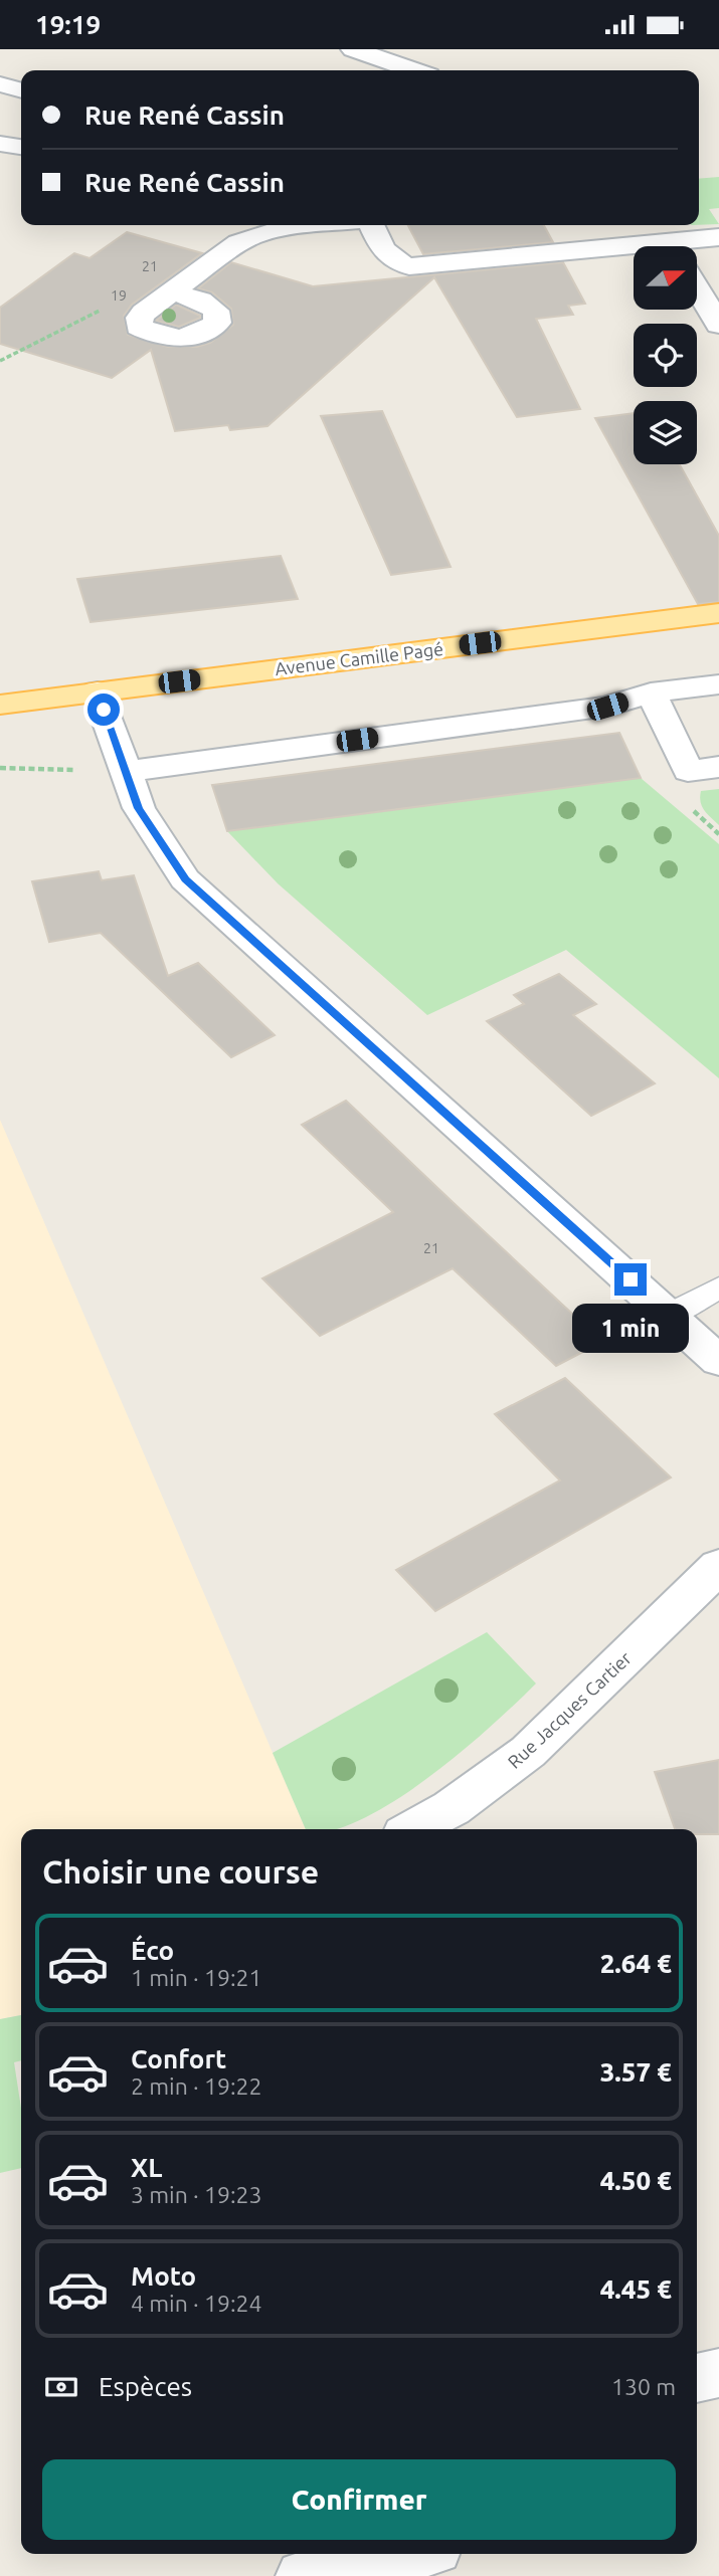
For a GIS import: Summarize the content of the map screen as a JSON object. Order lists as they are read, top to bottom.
{
  "streets": {
    "main road": ["Avenue Camille Pagé"],
    "street": ["Rue Jacques Cartier"]
  },
  "house_numbers": ["21", "19", "21"],
  "north": "right",
  "page": {
    "status": "19:19",
    "banner": ["Rue René Cassin", "Rue René Cassin"],
    "bubble": "1 min",
    "heading": "Choisir une course",
    "list": [
      {
        "name": "Éco",
        "note": "1 min · 19:21",
        "value": "2.64 €"
      },
      {
        "name": "Confort",
        "note": "2 min · 19:22",
        "value": "3.57 €"
      },
      {
        "name": "XL",
        "note": "3 min · 19:23",
        "value": "4.50 €"
      },
      {
        "name": "Moto",
        "note": "4 min · 19:24",
        "value": "4.45 €"
      }
    ],
    "pay": ["Espèces", "130 m"],
    "buttons": "Confirmer"
  }
}
